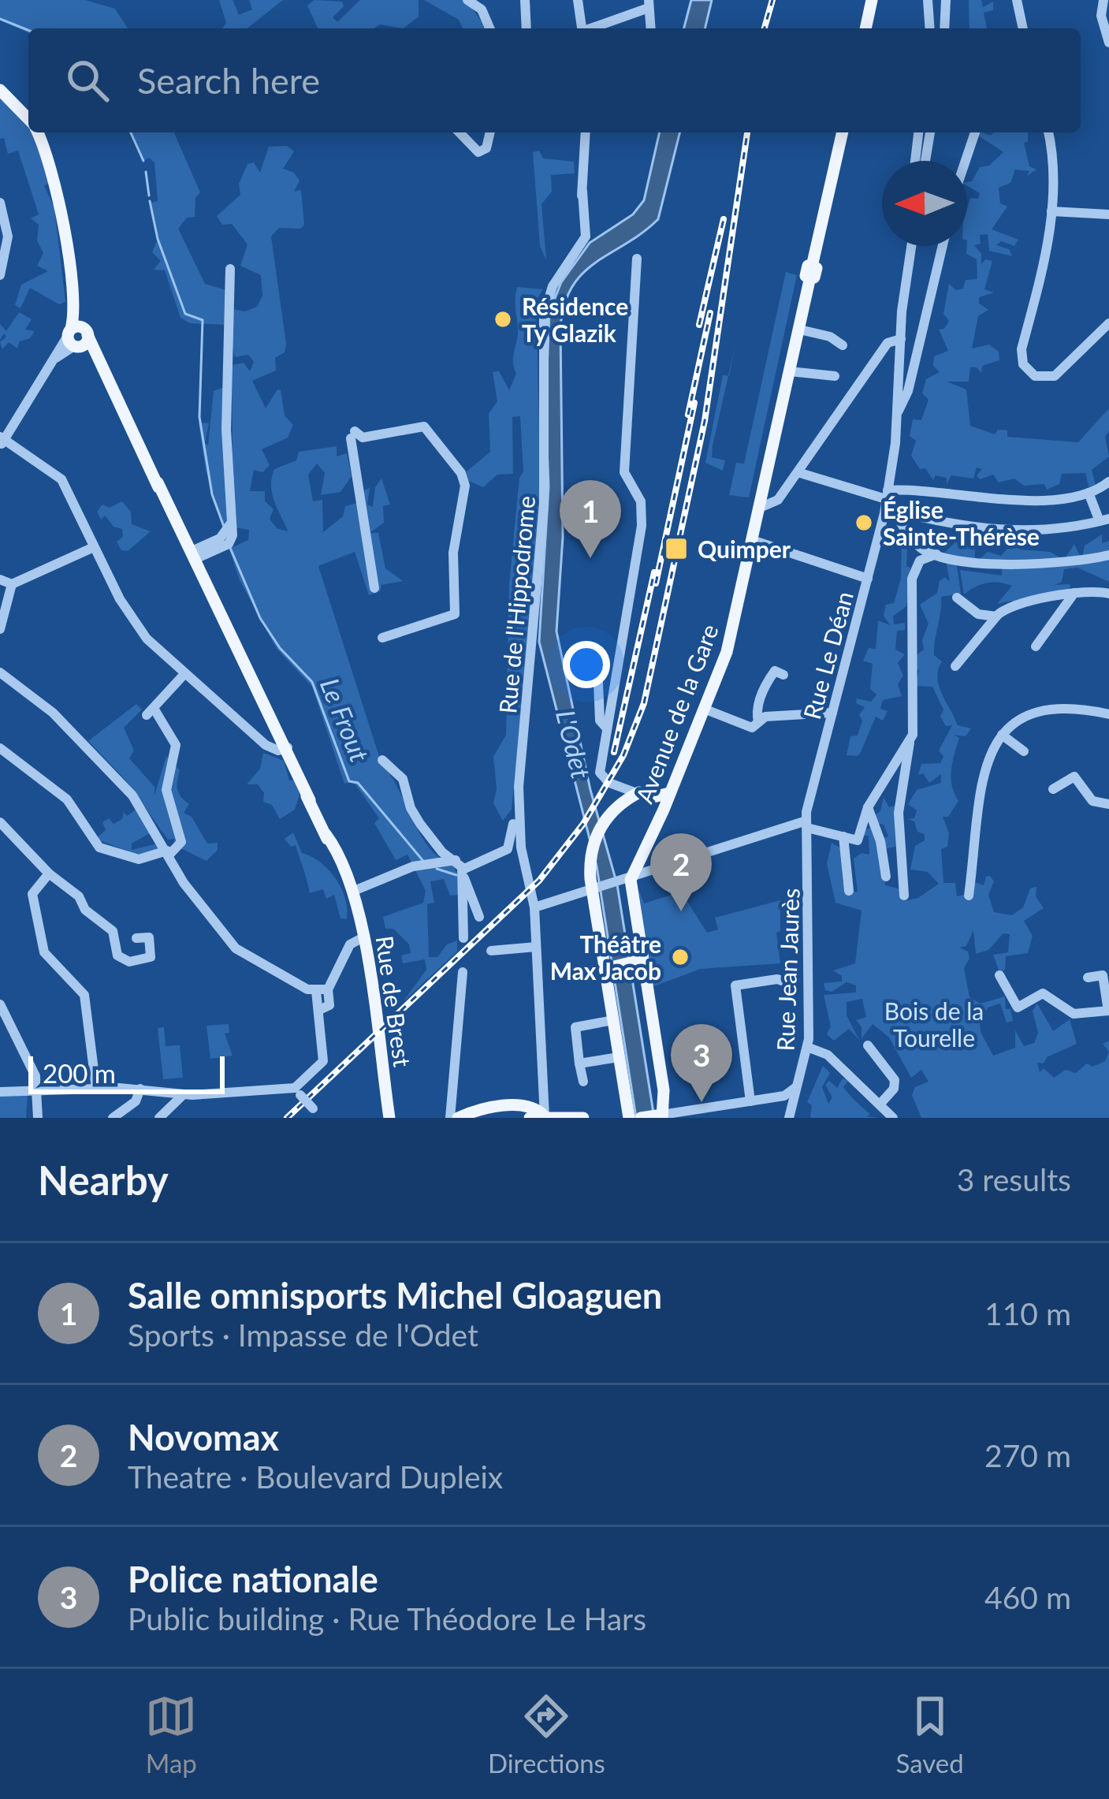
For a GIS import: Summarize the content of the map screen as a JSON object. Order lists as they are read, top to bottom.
{
  "streets": {
    "main road": ["Avenue de la Gare", "Rue de Brest"],
    "street": ["Rue de l'Hippodrome", "Rue Le Déan", "Rue Jean Jaurès"]
  },
  "crossings": [
    ["Rue Le Déan", "Rue Jean Jaurès"]
  ],
  "water": ["Le Frout", "L'Odet"],
  "parks": ["Bois de la Tourelle"],
  "places": {
    "other": ["Résidence Ty Glazik", "Église Sainte-Thérèse", "Théâtre Max Jacob"],
    "transit": ["Quimper"]
  },
  "scale_bar": "200 m",
  "north": "left",
  "page": {
    "search": "Search here",
    "pins": ["1", "2", "3"],
    "scale": "200 m",
    "heading": ["Nearby", "3 results"],
    "list": [
      {
        "mark": "1",
        "name": "Salle omnisports Michel Gloaguen",
        "note": "Sports · Impasse de l'Odet",
        "value": "110 m"
      },
      {
        "mark": "2",
        "name": "Novomax",
        "note": "Theatre · Boulevard Dupleix",
        "value": "270 m"
      },
      {
        "mark": "3",
        "name": "Police nationale",
        "note": "Public building · Rue Théodore Le Hars",
        "value": "460 m"
      }
    ],
    "nav": ["Map", "Directions", "Saved"]
  }
}
